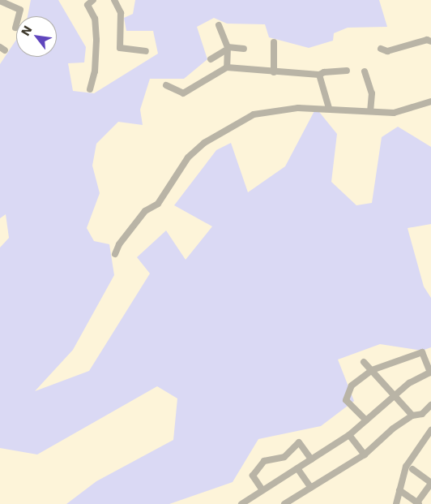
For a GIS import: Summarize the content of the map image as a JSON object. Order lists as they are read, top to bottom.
{
  "north": "top left"
}
